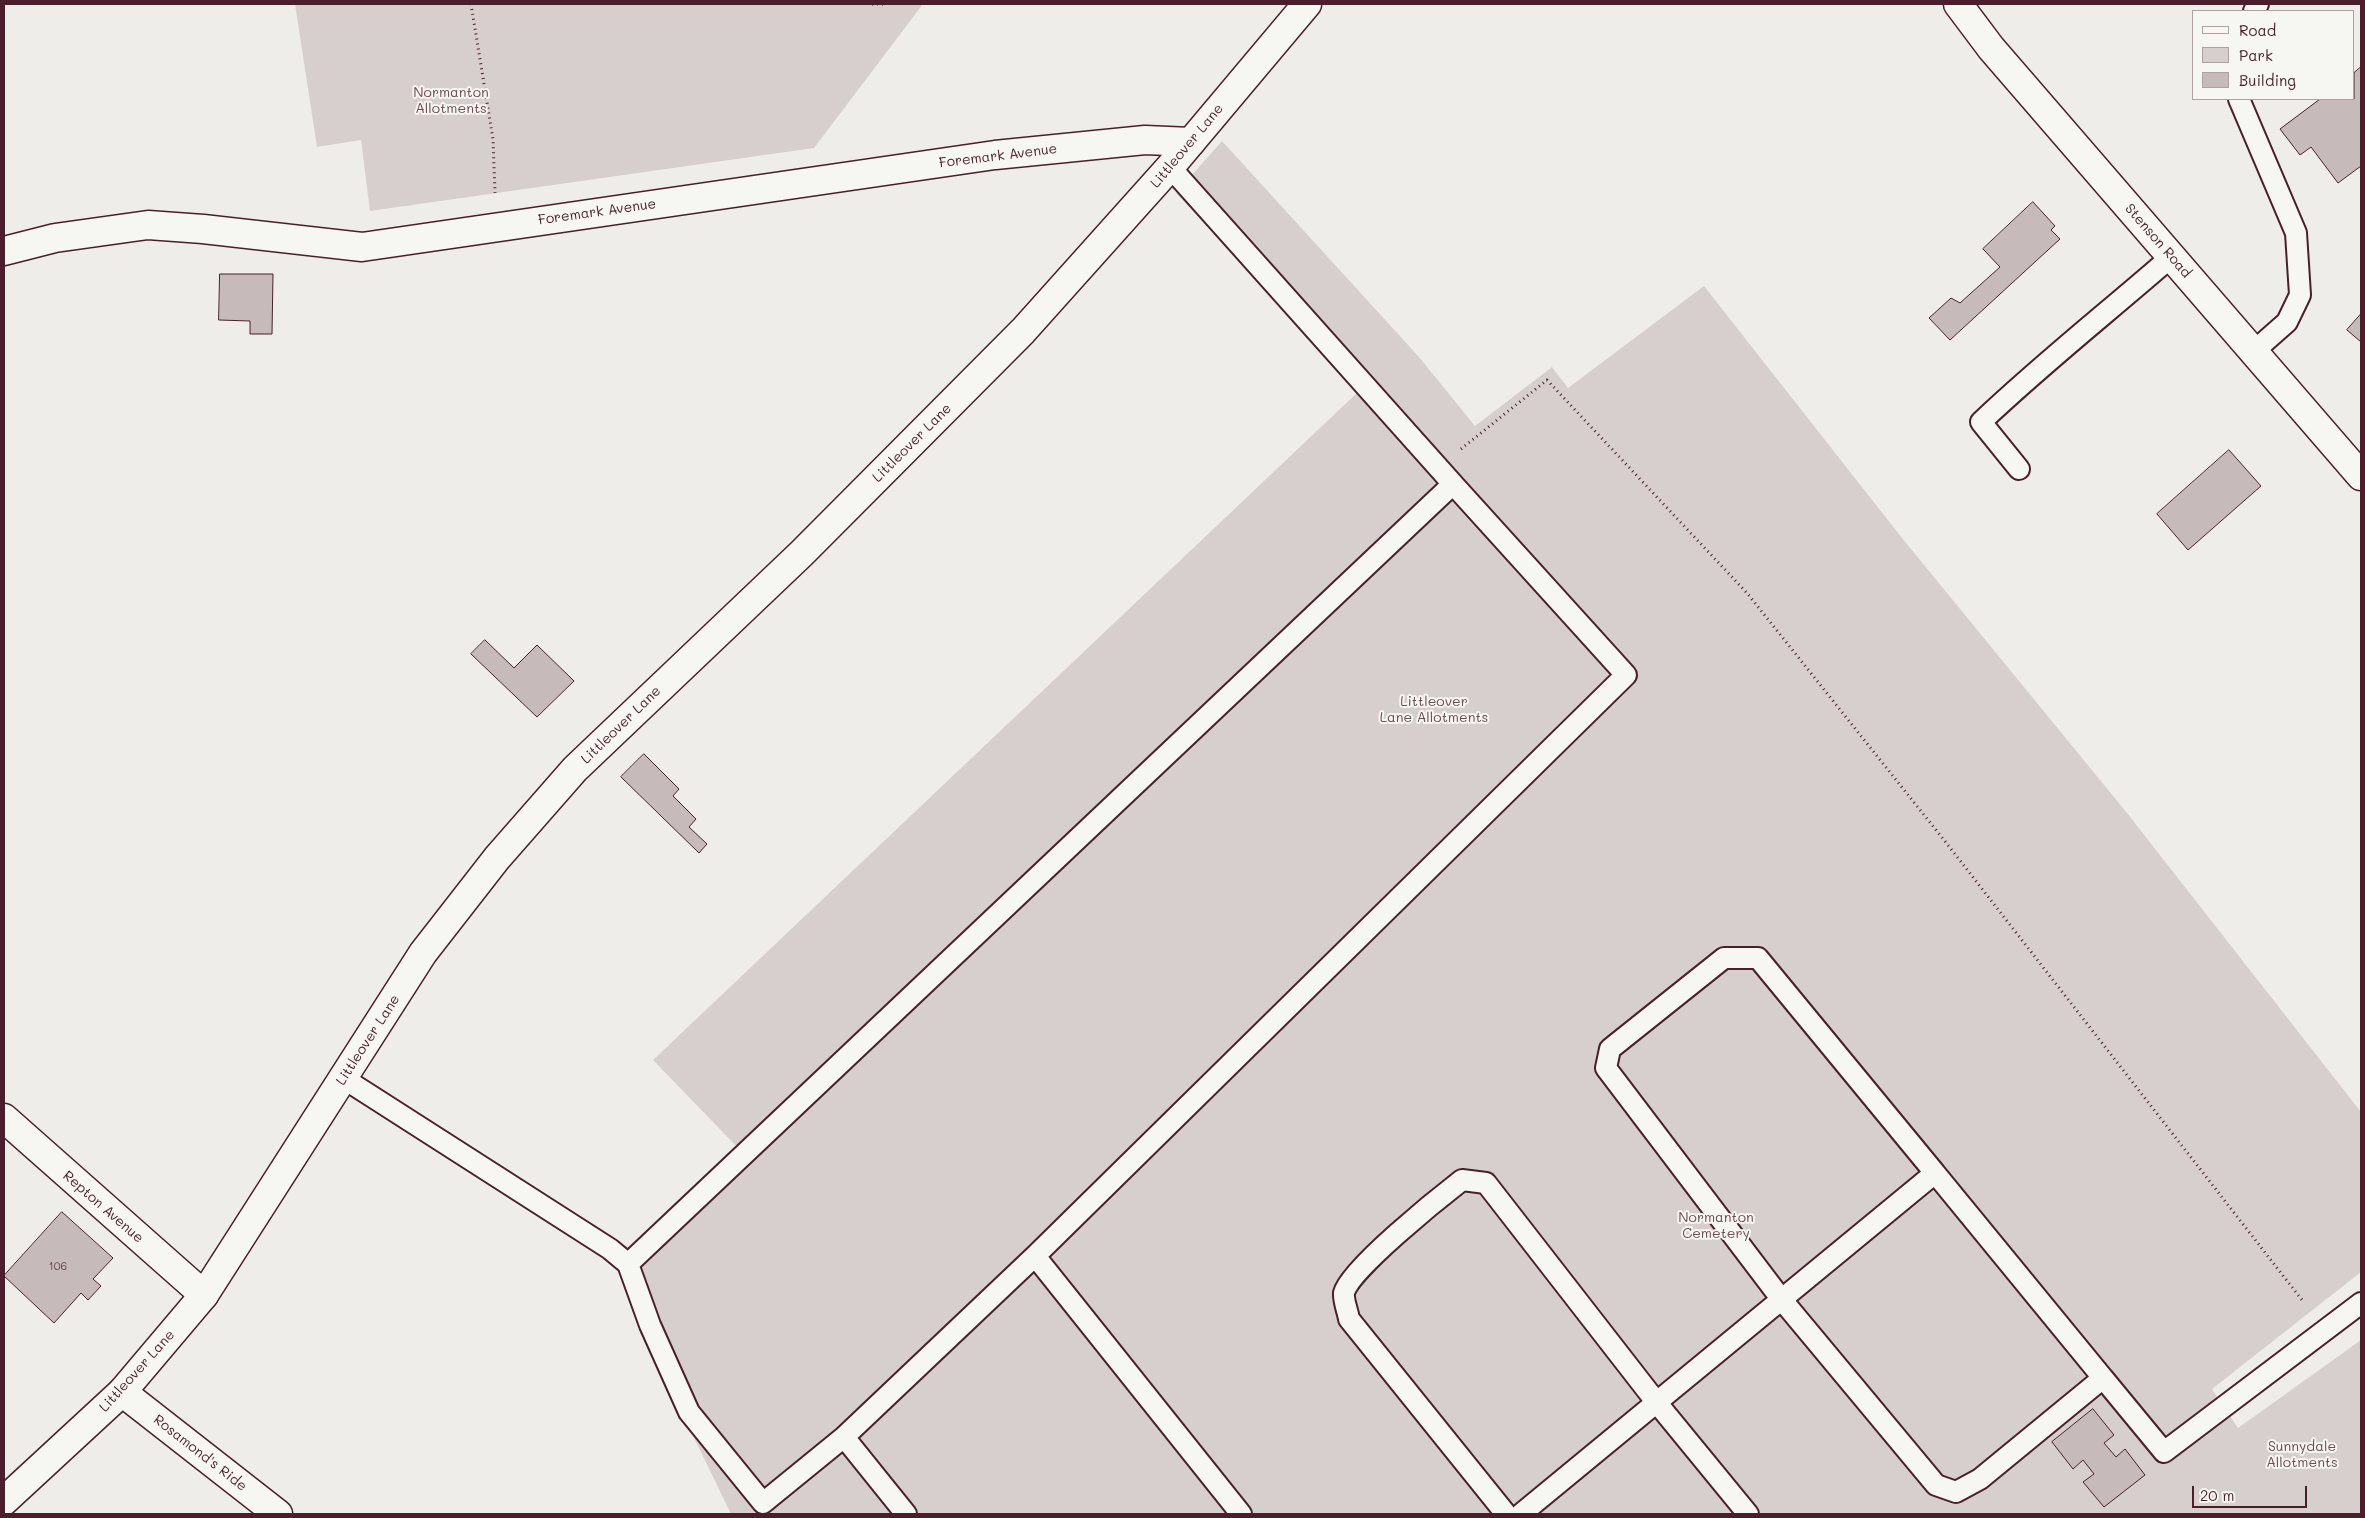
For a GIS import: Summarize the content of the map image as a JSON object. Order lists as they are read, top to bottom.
{
  "streets": {
    "street": [
      "Littleover Lane",
      "Foremark Avenue",
      "Stenson Road",
      "Repton Avenue",
      "Rosamond's Ride"
    ]
  },
  "crossings": [
    ["Littleover Lane", "Foremark Avenue"],
    ["Littleover Lane", "Repton Avenue"],
    ["Littleover Lane", "Rosamond's Ride"]
  ],
  "parks": [
    "Normanton Allotments",
    "Littleover Lane Allotments",
    "Normanton Cemetery",
    "Sunnydale Allotments"
  ],
  "house_numbers": ["106"],
  "legend": ["Road", "Park", "Building"],
  "scale_bar": "20 m"
}
